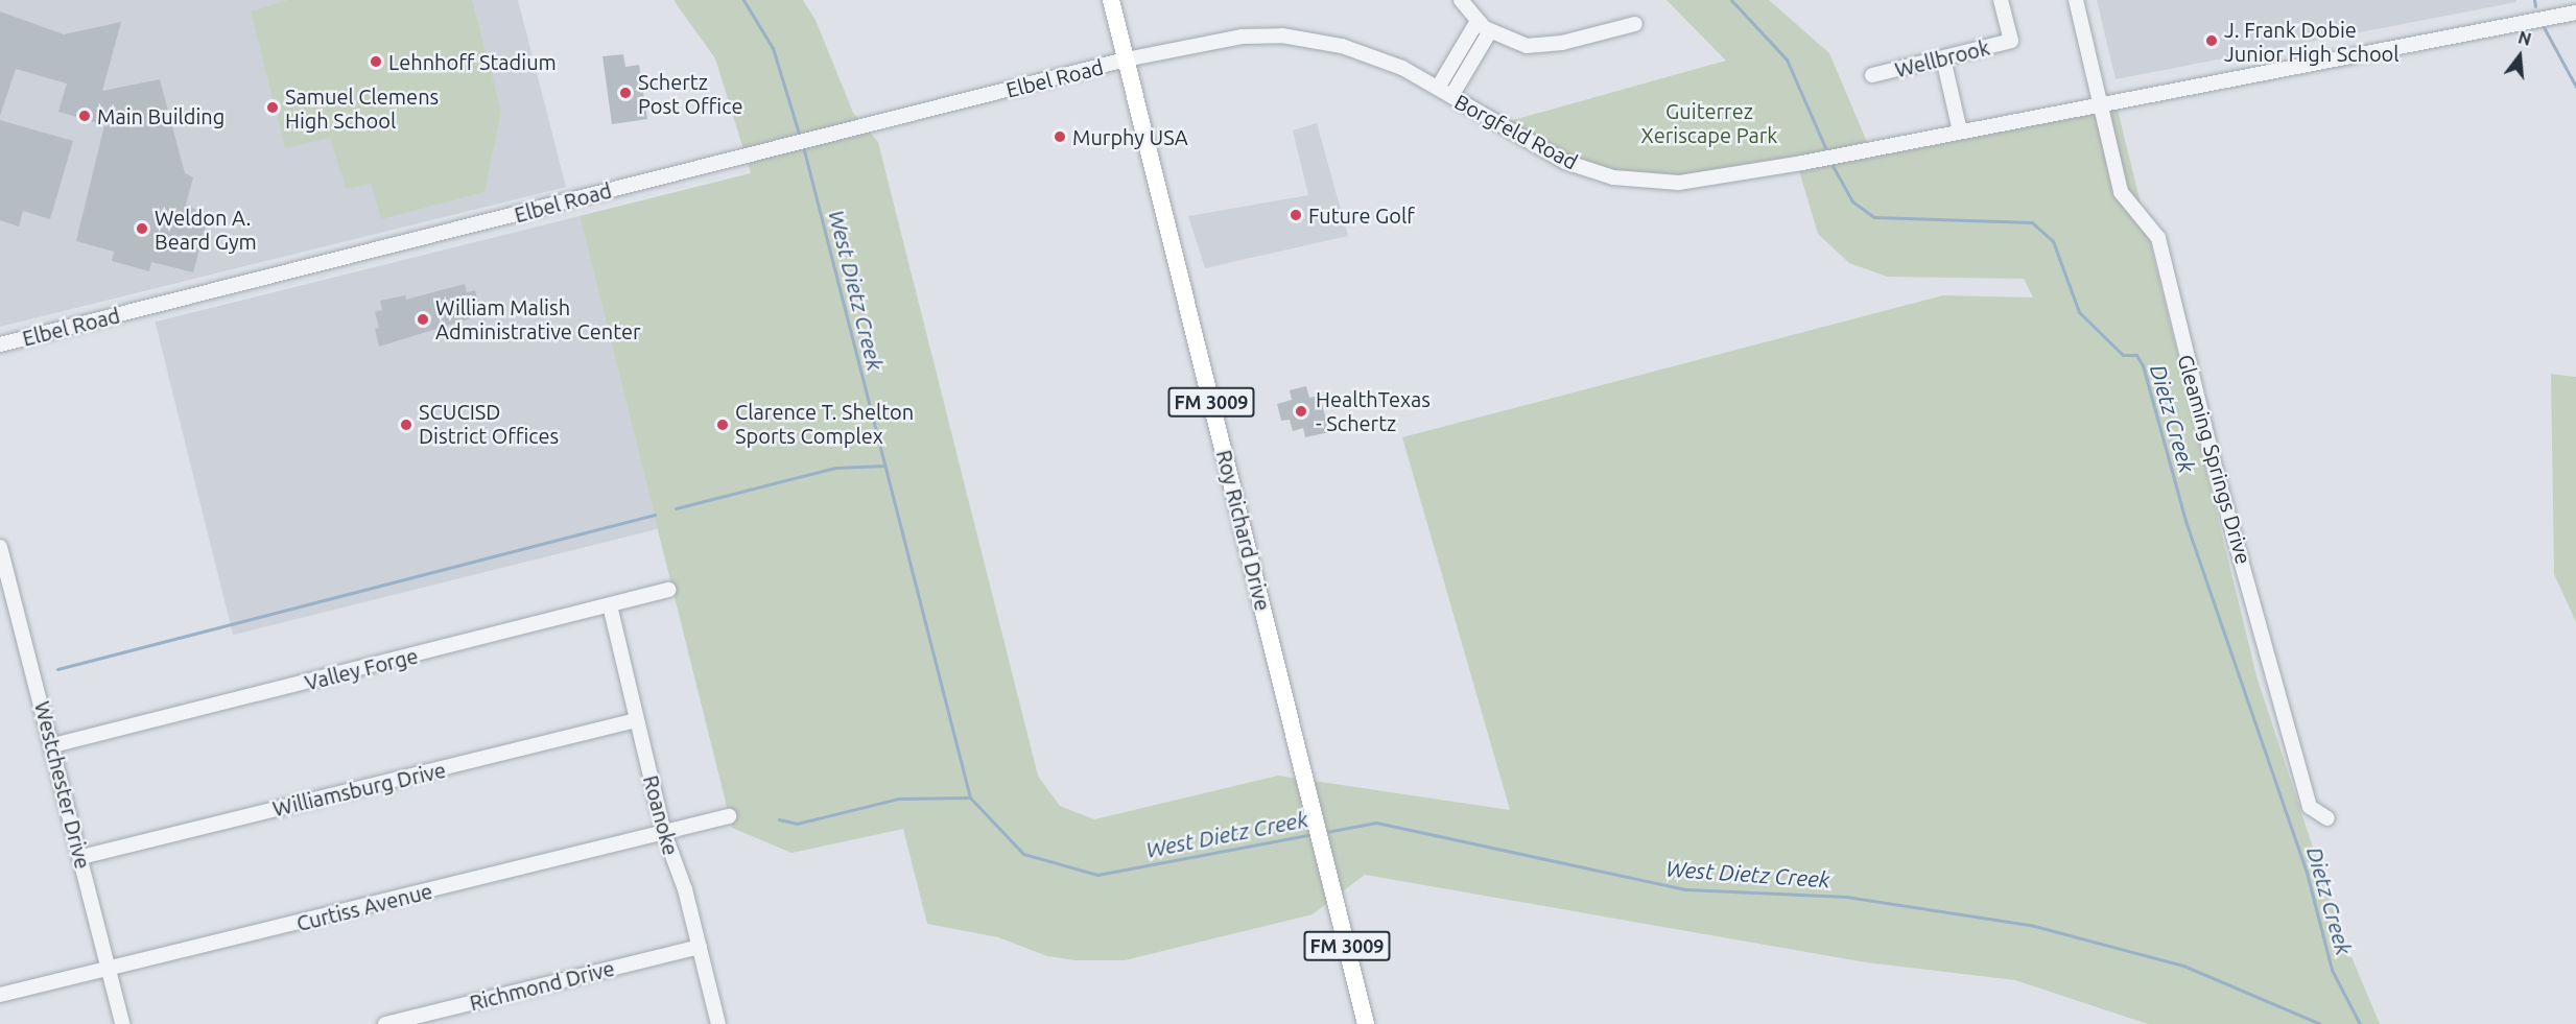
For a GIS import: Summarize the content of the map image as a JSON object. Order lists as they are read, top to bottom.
{
  "streets": {
    "main road": ["FM 3009", "Roy Richard Drive"],
    "street": [
      "Wellbrook",
      "Elbel Road",
      "Borgfeld Road",
      "Gleaming Springs Drive",
      "Valley Forge",
      "Westchester Drive",
      "Williamsburg Drive",
      "Roanoke",
      "Curtiss Avenue",
      "Richmond Drive"
    ]
  },
  "crossings": [
    ["Elbel Road", "Borgfeld Road"],
    ["Elbel Road", "Roy Richard Drive"],
    ["Borgfeld Road", "Gleaming Springs Drive"],
    ["Borgfeld Road", "Roy Richard Drive"],
    ["Valley Forge", "Westchester Drive"],
    ["Valley Forge", "Roanoke"],
    ["Westchester Drive", "Williamsburg Drive"],
    ["Westchester Drive", "Curtiss Avenue"],
    ["Williamsburg Drive", "Roanoke"],
    ["Roanoke", "Curtiss Avenue"],
    ["Roanoke", "Richmond Drive"]
  ],
  "water": ["West Dietz Creek", "Dietz Creek"],
  "parks": ["Guiterrez Xeriscape Park"],
  "places": [
    "J. Frank Dobie Junior High School",
    "Lehnhoff Stadium",
    "Schertz Post Office",
    "Samuel Clemens High School",
    "Main Building",
    "Murphy USA",
    "Future Golf",
    "Weldon A. Beard Gym",
    "William Malish Administrative Center",
    "HealthTexas - Schertz",
    "SCUCISD District Offices",
    "Clarence T. Shelton Sports Complex"
  ],
  "north": "top"
}
